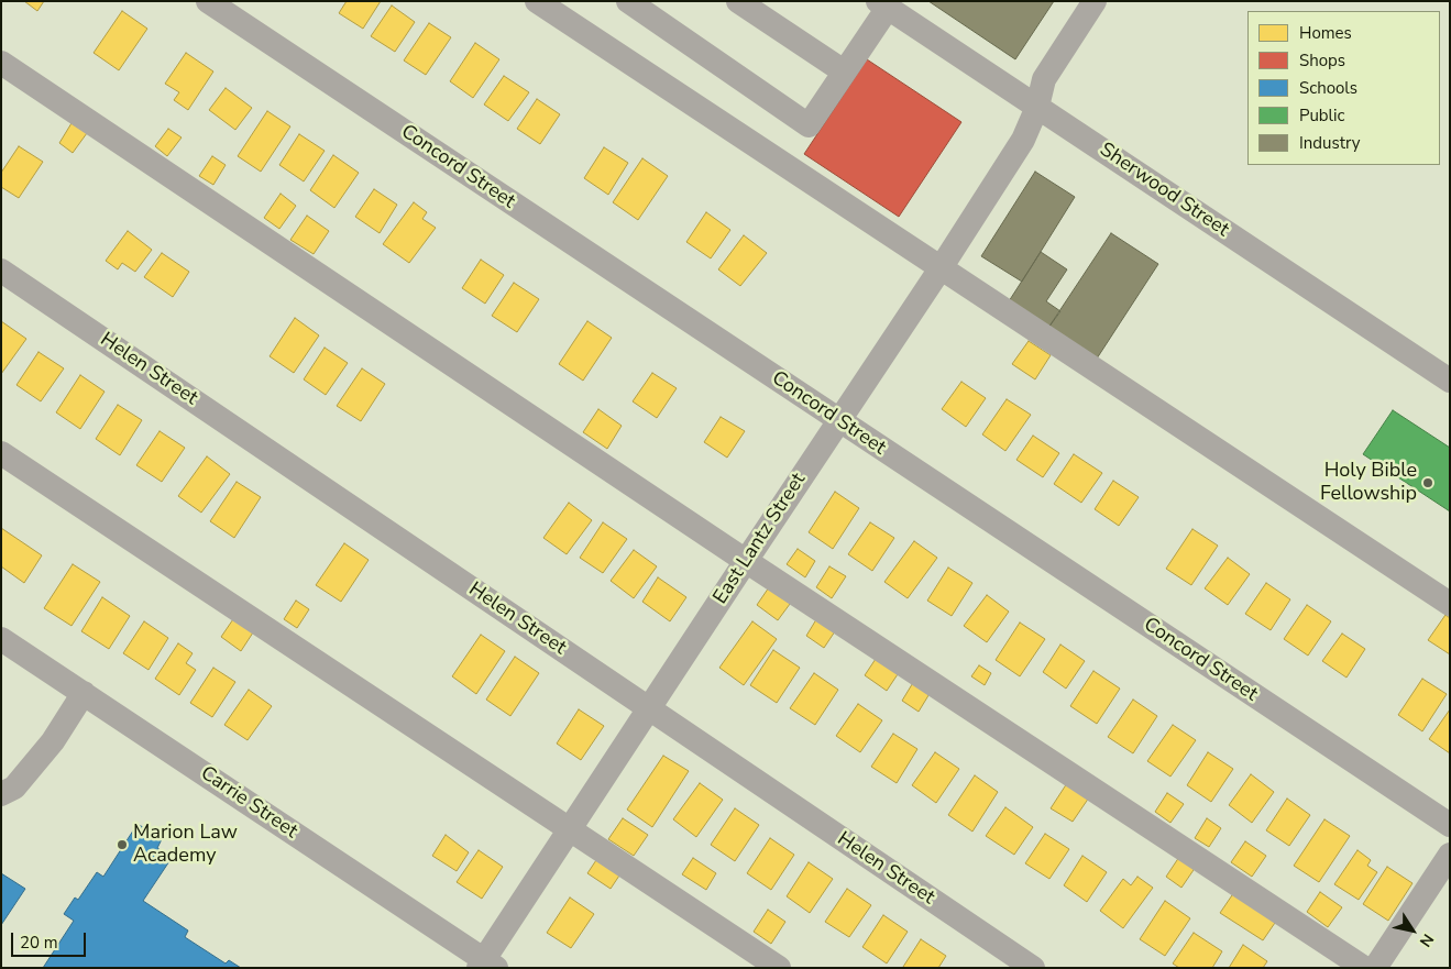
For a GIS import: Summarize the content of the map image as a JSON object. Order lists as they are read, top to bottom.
{
  "streets": {
    "street": [
      "Concord Street",
      "Sherwood Street",
      "Helen Street",
      "East Lantz Street",
      "Carrie Street"
    ]
  },
  "crossings": [
    ["Concord Street", "East Lantz Street"],
    ["Sherwood Street", "East Lantz Street"],
    ["Helen Street", "East Lantz Street"],
    ["East Lantz Street", "Carrie Street"]
  ],
  "places": ["Holy Bible Fellowship", "Marion Law Academy"],
  "legend": [
    "Homes",
    "Shops",
    "Schools",
    "Public",
    "Industry"
  ],
  "scale_bar": "20 m",
  "north": "bottom right"
}
